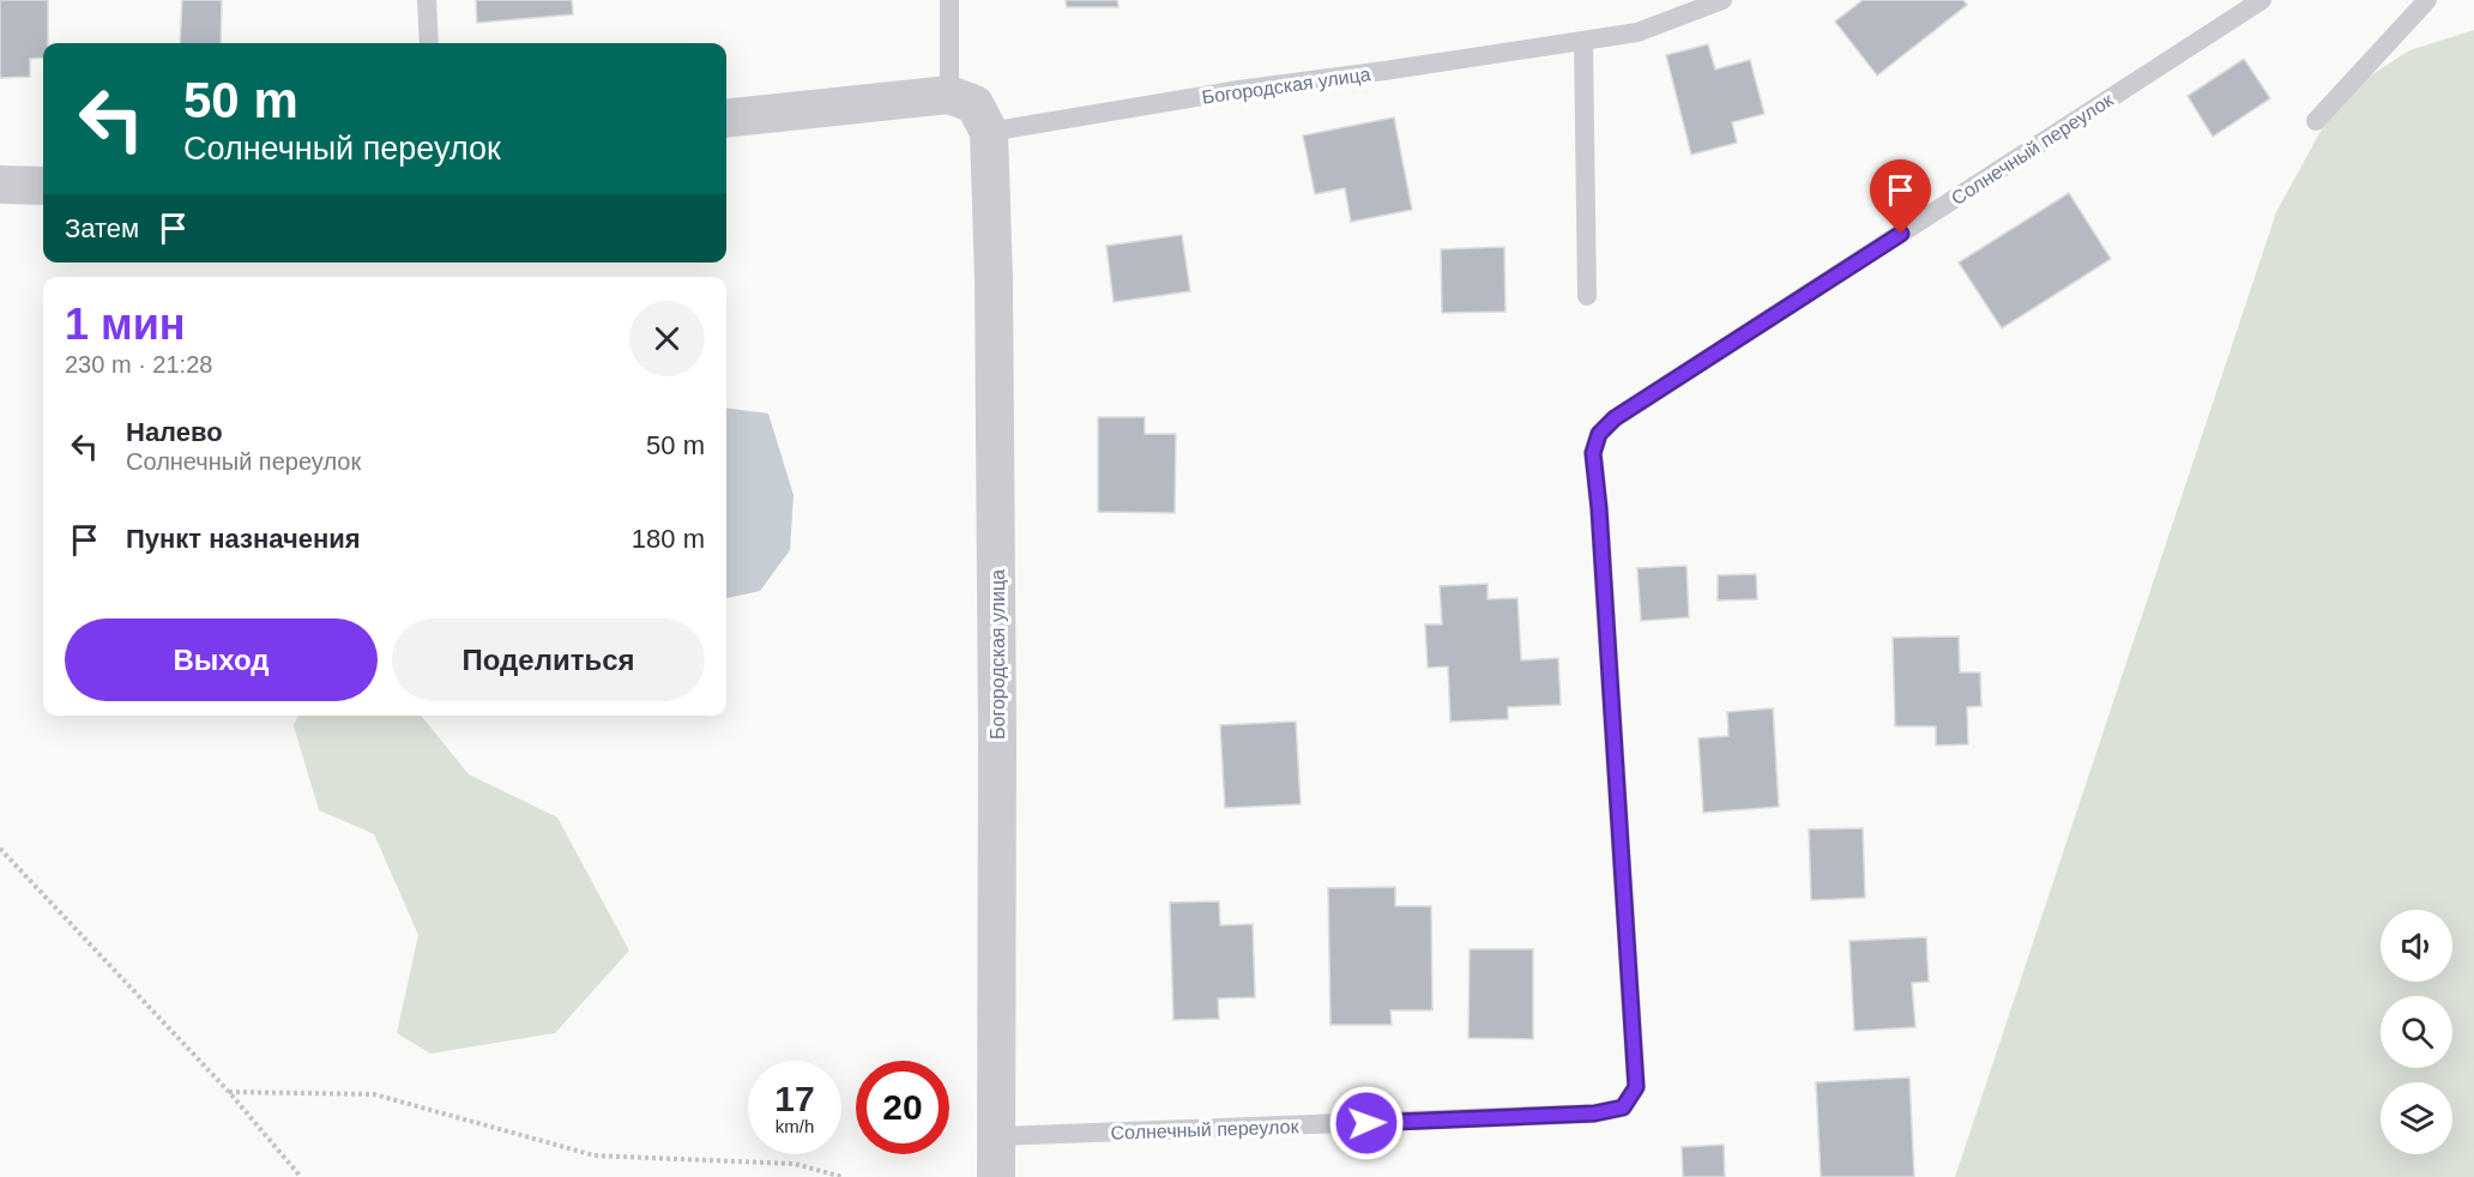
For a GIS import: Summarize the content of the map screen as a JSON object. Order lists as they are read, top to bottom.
{
  "streets": {
    "street": ["Богородская улица"],
    "lane": ["Солнечный переулок"]
  },
  "crossings": [
    ["Богородская улица", "Солнечный переулок"]
  ],
  "page": {
    "turn": ["50 m", "Солнечный переулок"],
    "then": "Затем",
    "heading": ["1 мин", "230 m · 21:28"],
    "list": [
      {
        "name": "Налево",
        "note": "Солнечный переулок",
        "value": "50 m"
      },
      {
        "name": "Пункт назначения",
        "value": "180 m"
      }
    ],
    "buttons": ["Выход", "Поделиться"],
    "speed": "17 km/h",
    "limit": "20"
  }
}
